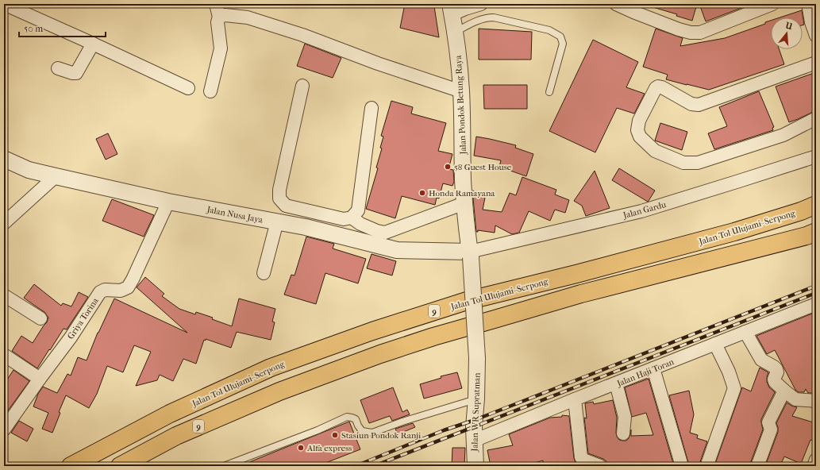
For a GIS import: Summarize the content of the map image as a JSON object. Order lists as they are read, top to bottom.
{
  "streets": {
    "highway": ["Jalan Tol Ulujami–Serpong", "9"],
    "street": [
      "Jalan Pondok Betung Raya",
      "Jalan Gardu",
      "Jalan Nusa Jaya",
      "Griya Torina",
      "Jalan Haji Toran",
      "Jalan WR Supratman"
    ]
  },
  "crossings": [
    ["Jalan Pondok Betung Raya", "Jalan Gardu"],
    ["Jalan Pondok Betung Raya", "Jalan Nusa Jaya"],
    ["Jalan Pondok Betung Raya", "Jalan WR Supratman"],
    ["Jalan Gardu", "Jalan Nusa Jaya"],
    ["Jalan Nusa Jaya", "Griya Torina"],
    ["Jalan Haji Toran", "Jalan WR Supratman"]
  ],
  "places": [
    "58 Guest House",
    "Honda Ramayana",
    "Stasiun Pondok Ranji",
    "Alfa express"
  ],
  "scale_bar": "50 m",
  "north": "top"
}
